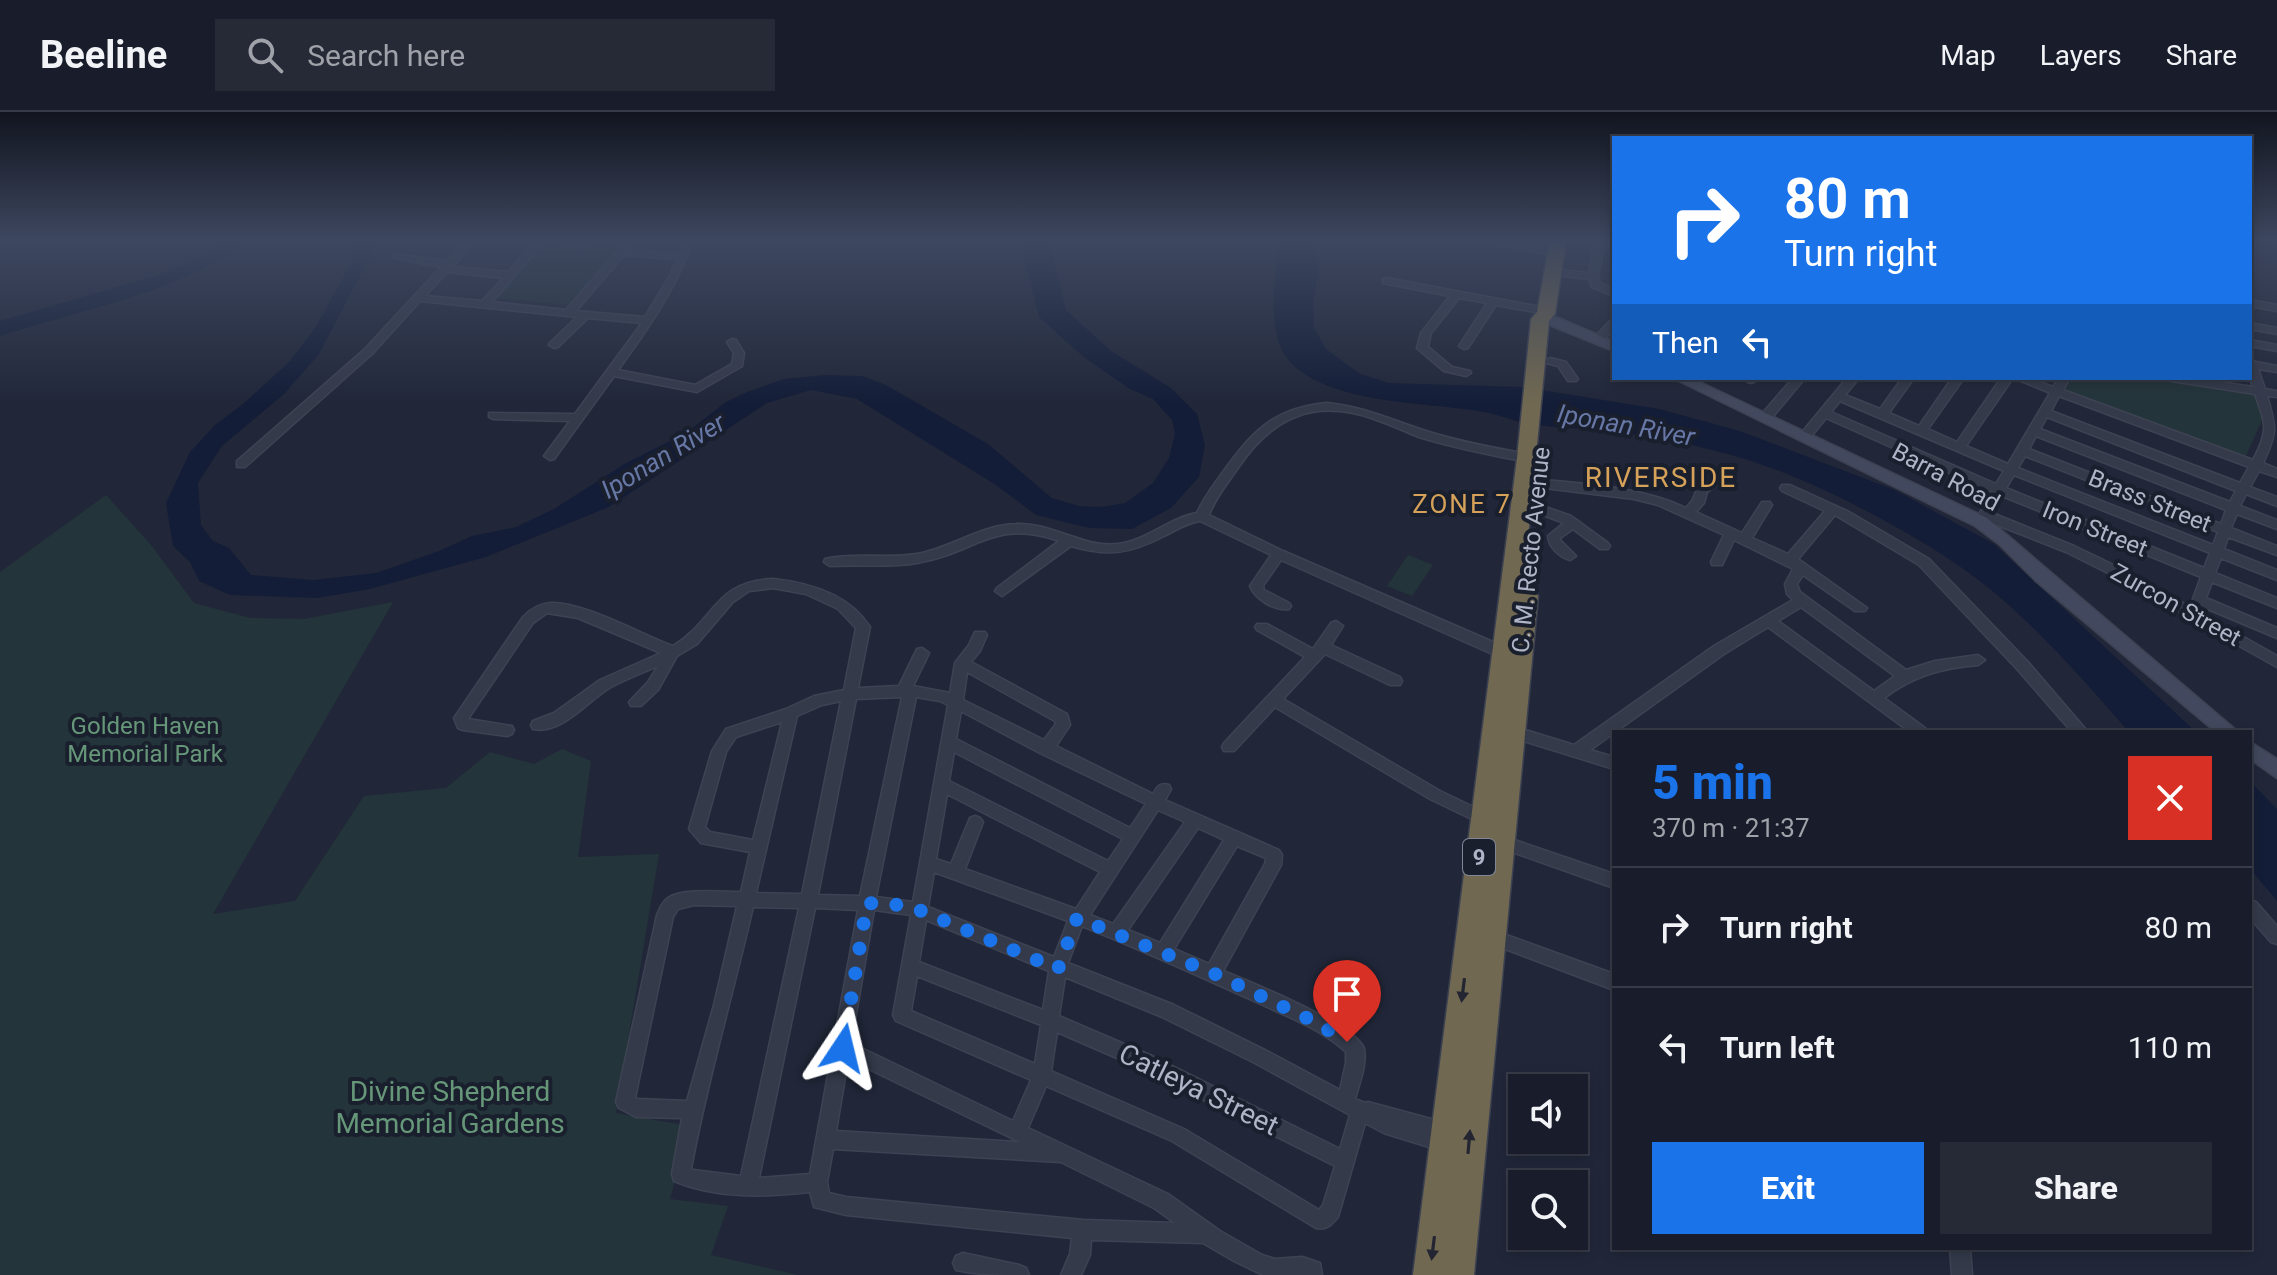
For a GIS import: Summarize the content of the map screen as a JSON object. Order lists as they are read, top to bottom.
{
  "streets": {
    "highway": ["C. M. Recto Avenue", "9"],
    "street": [
      "Barra Road",
      "Brass Street",
      "Iron Street",
      "Zurcon Street",
      "Catleya Street"
    ]
  },
  "crossings": [
    ["Barra Road", "Zurcon Street"],
    ["C. M. Recto Avenue", "9"]
  ],
  "districts": ["RIVERSIDE", "ZONE 7"],
  "water": ["Iponan River"],
  "parks": ["Golden Haven Memorial Park", "Divine Shepherd Memorial Gardens"],
  "page": {
    "header": "Beeline",
    "search": "Search here",
    "nav": ["Map", "Layers", "Share"],
    "turn": ["80 m", "Turn right"],
    "then": "Then",
    "heading": ["5 min", "370 m · 21:37"],
    "list": [
      {
        "name": "Turn right",
        "value": "80 m"
      },
      {
        "name": "Turn left",
        "value": "110 m"
      }
    ],
    "buttons": ["Exit", "Share"]
  }
}
